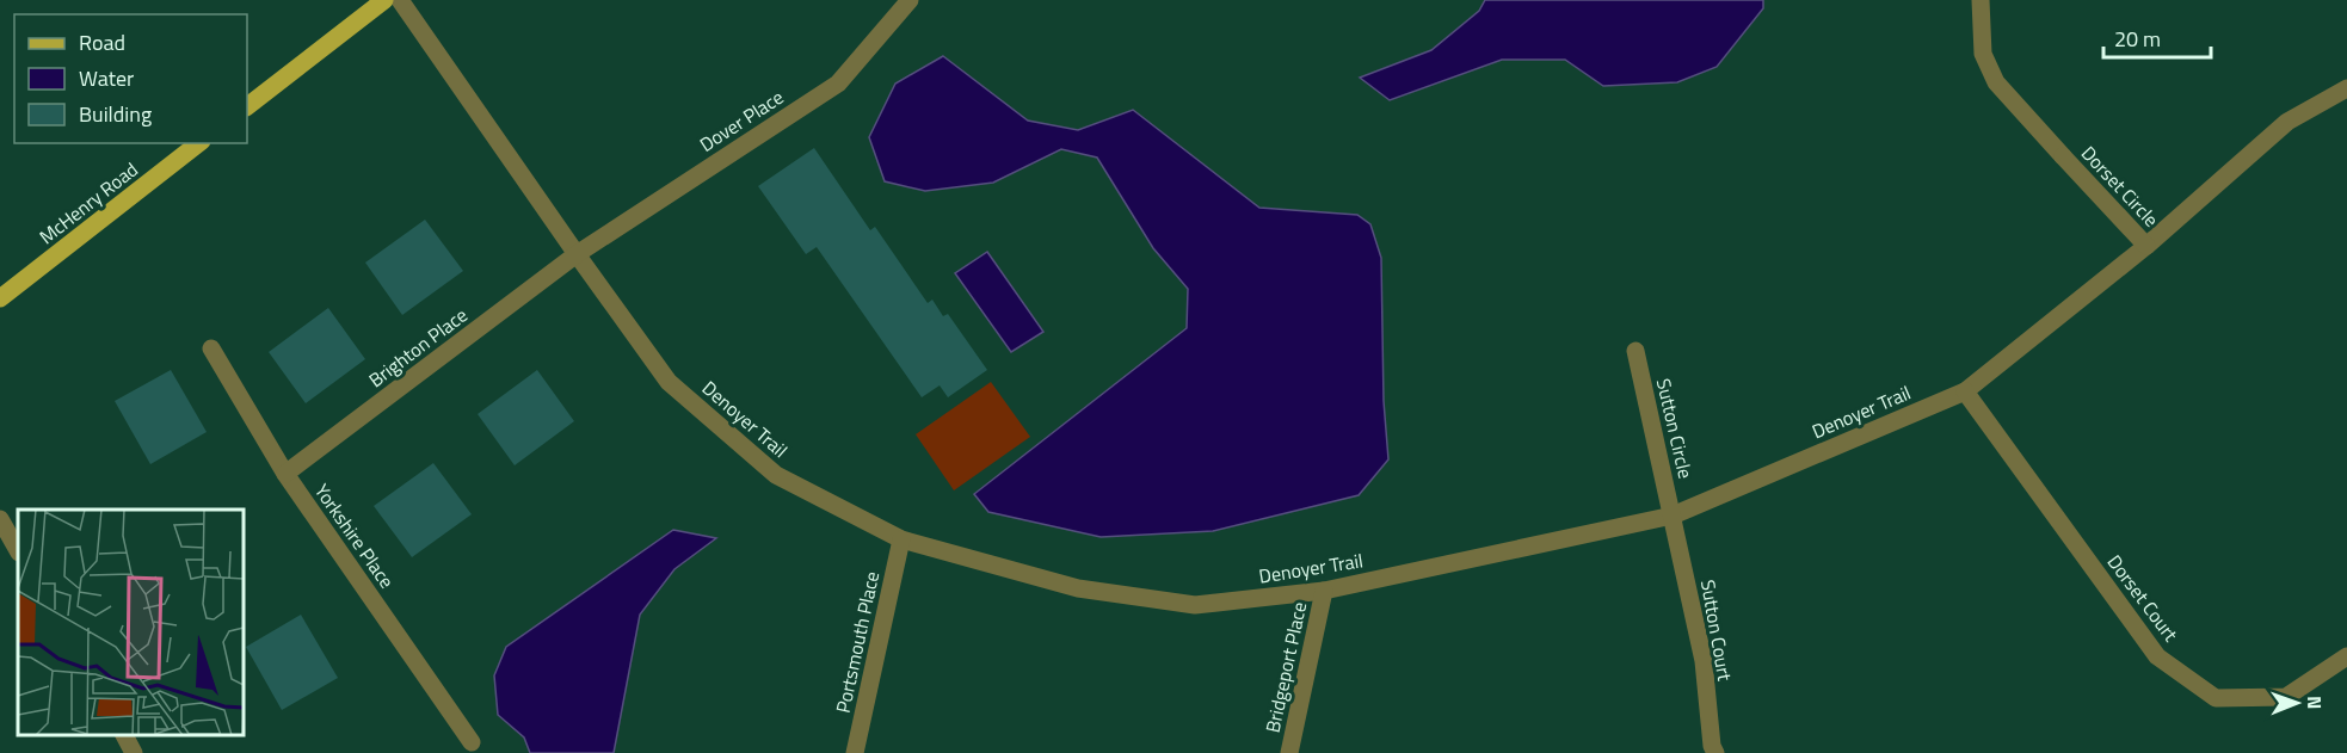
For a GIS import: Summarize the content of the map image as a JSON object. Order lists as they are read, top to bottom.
{
  "streets": {
    "main road": ["McHenry Road"],
    "street": [
      "Dover Place",
      "Dorset Circle",
      "Brighton Place",
      "Denoyer Trail",
      "Sutton Circle",
      "Yorkshire Place",
      "Dorset Court",
      "Sutton Court",
      "Portsmouth Place",
      "Bridgeport Place"
    ]
  },
  "crossings": [
    ["Dover Place", "Brighton Place"],
    ["Dover Place", "Denoyer Trail"],
    ["Dorset Circle", "Denoyer Trail"],
    ["Brighton Place", "Denoyer Trail"],
    ["Brighton Place", "Yorkshire Place"],
    ["Denoyer Trail", "Sutton Circle"],
    ["Denoyer Trail", "Dorset Court"],
    ["Denoyer Trail", "Sutton Court"],
    ["Denoyer Trail", "Portsmouth Place"],
    ["Denoyer Trail", "Bridgeport Place"],
    ["Sutton Circle", "Sutton Court"]
  ],
  "legend": ["Road", "Water", "Building"],
  "scale_bar": "20 m",
  "north": "right"
}
